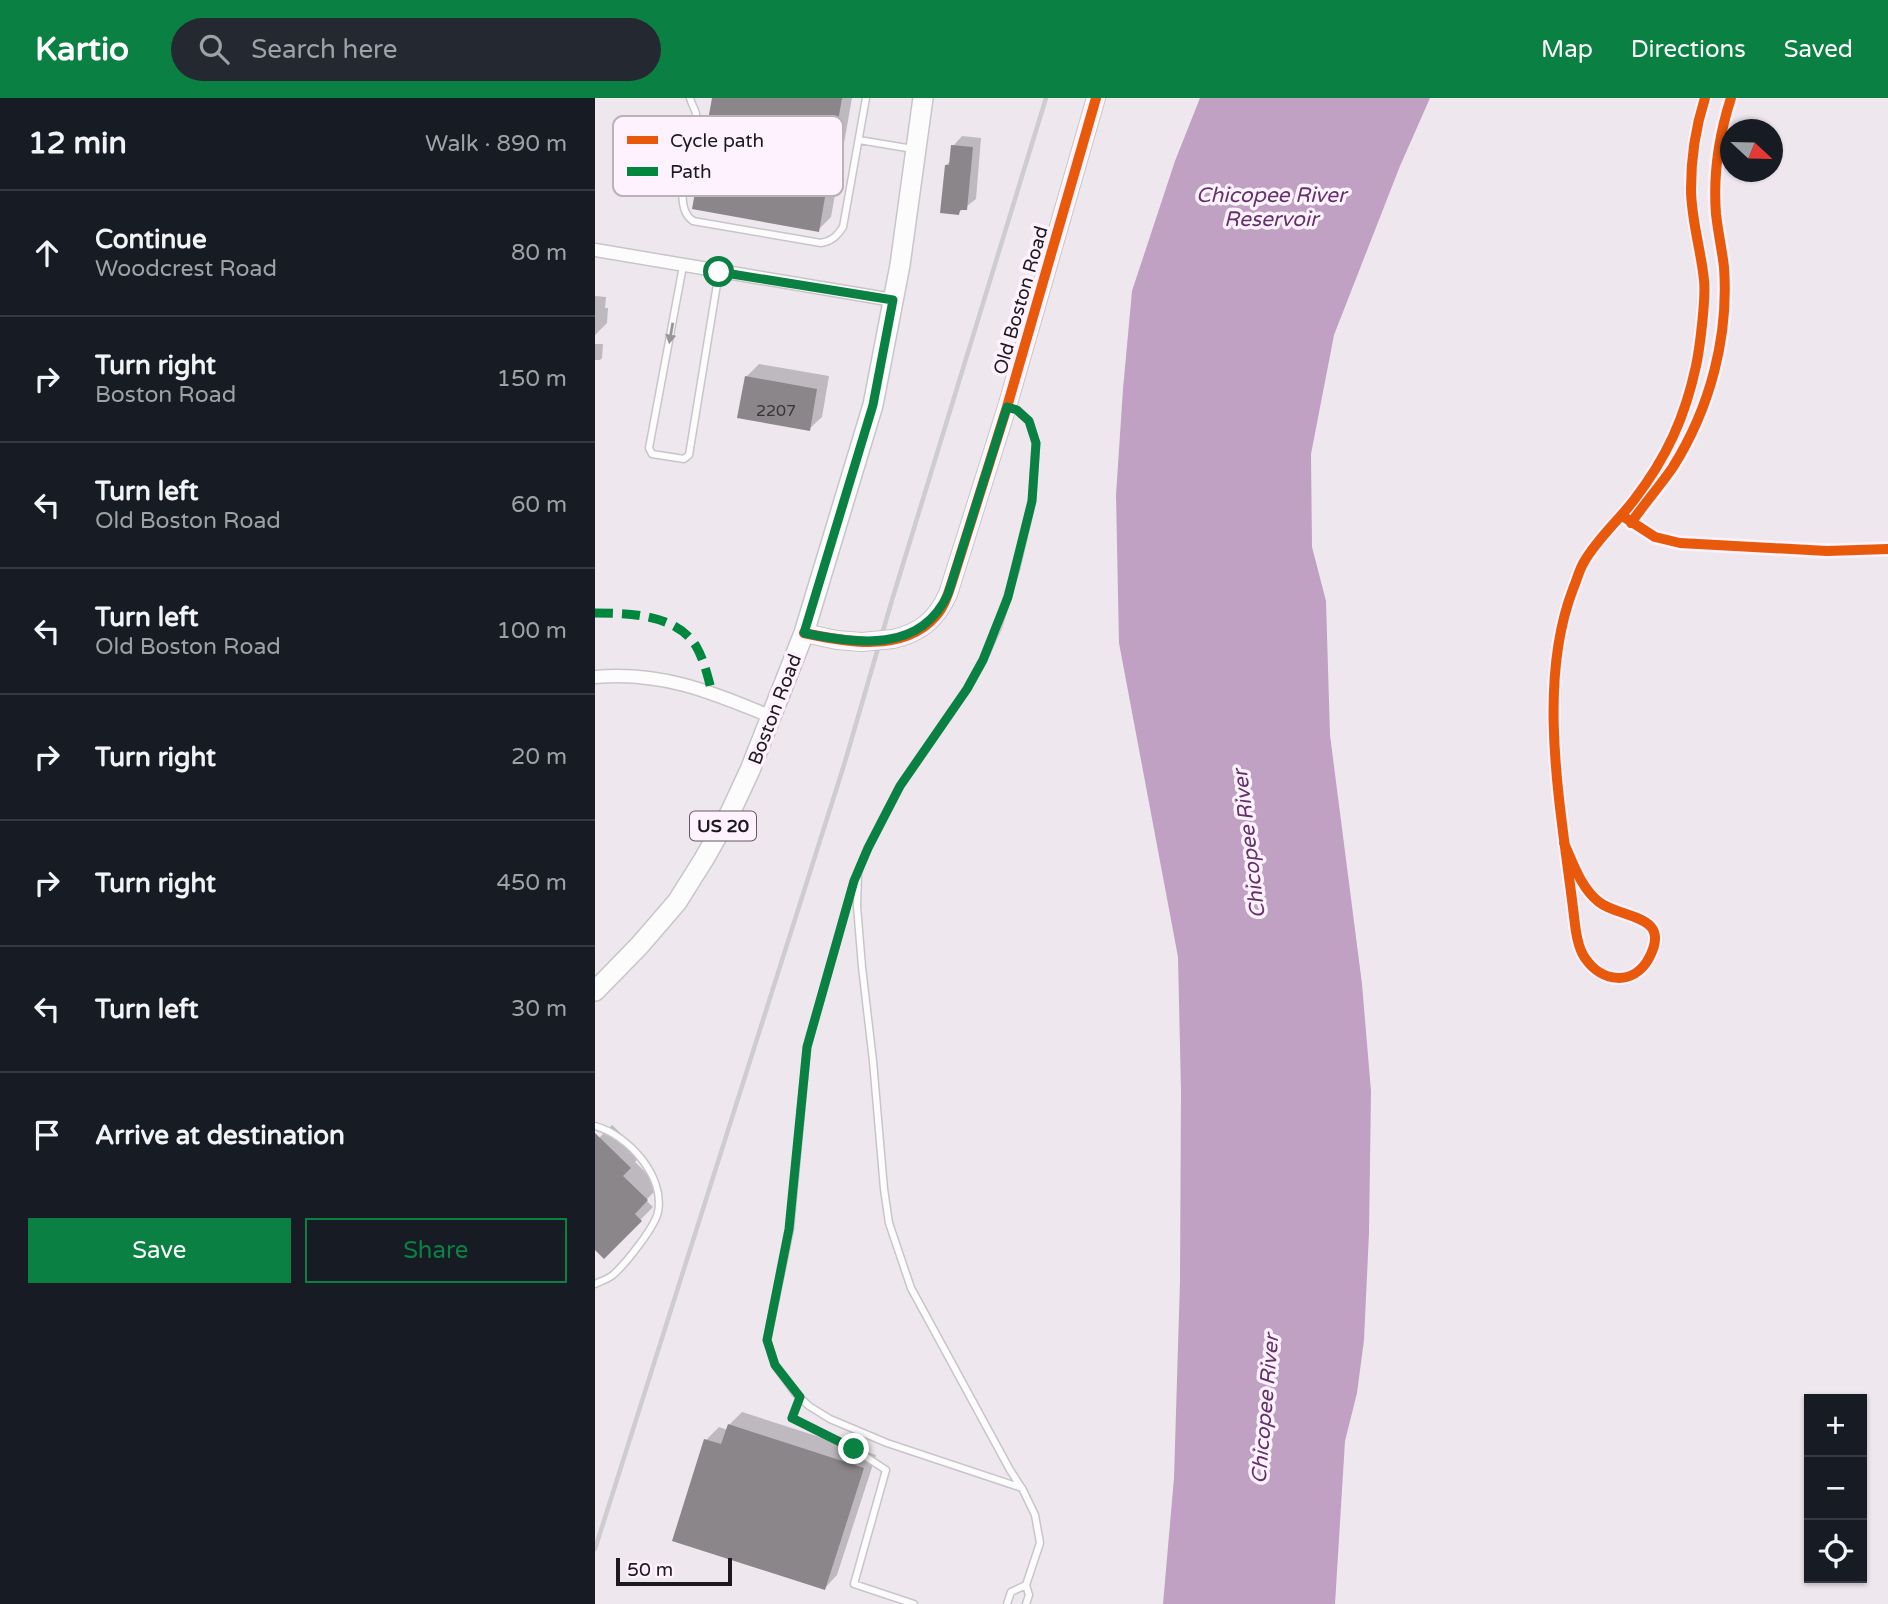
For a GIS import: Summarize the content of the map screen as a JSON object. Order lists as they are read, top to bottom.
{
  "streets": {
    "main road": ["Boston Road", "US 20"],
    "street": ["Old Boston Road"]
  },
  "crossings": [
    ["Old Boston Road", "Boston Road"]
  ],
  "water": ["Chicopee River Reservoir", "Chicopee River"],
  "house_numbers": ["2207"],
  "legend": ["Cycle path", "Path"],
  "scale_bar": "50 m",
  "north": "right",
  "page": {
    "header": "Kartio",
    "search": "Search here",
    "nav": ["Map", "Directions", "Saved"],
    "heading": ["12 min", "Walk · 890 m"],
    "list": [
      ["Continue", "Woodcrest Road", "80 m"],
      ["Turn right", "Boston Road", "150 m"],
      ["Turn left", "Old Boston Road", "60 m"],
      ["Turn left", "Old Boston Road", "100 m"],
      ["Turn right", "20 m"],
      ["Turn right", "450 m"],
      ["Turn left", "30 m"],
      "Arrive at destination"
    ],
    "buttons": ["Save", "Share"],
    "map_buttons": ["+", "−"],
    "scale": "50 m"
  }
}
